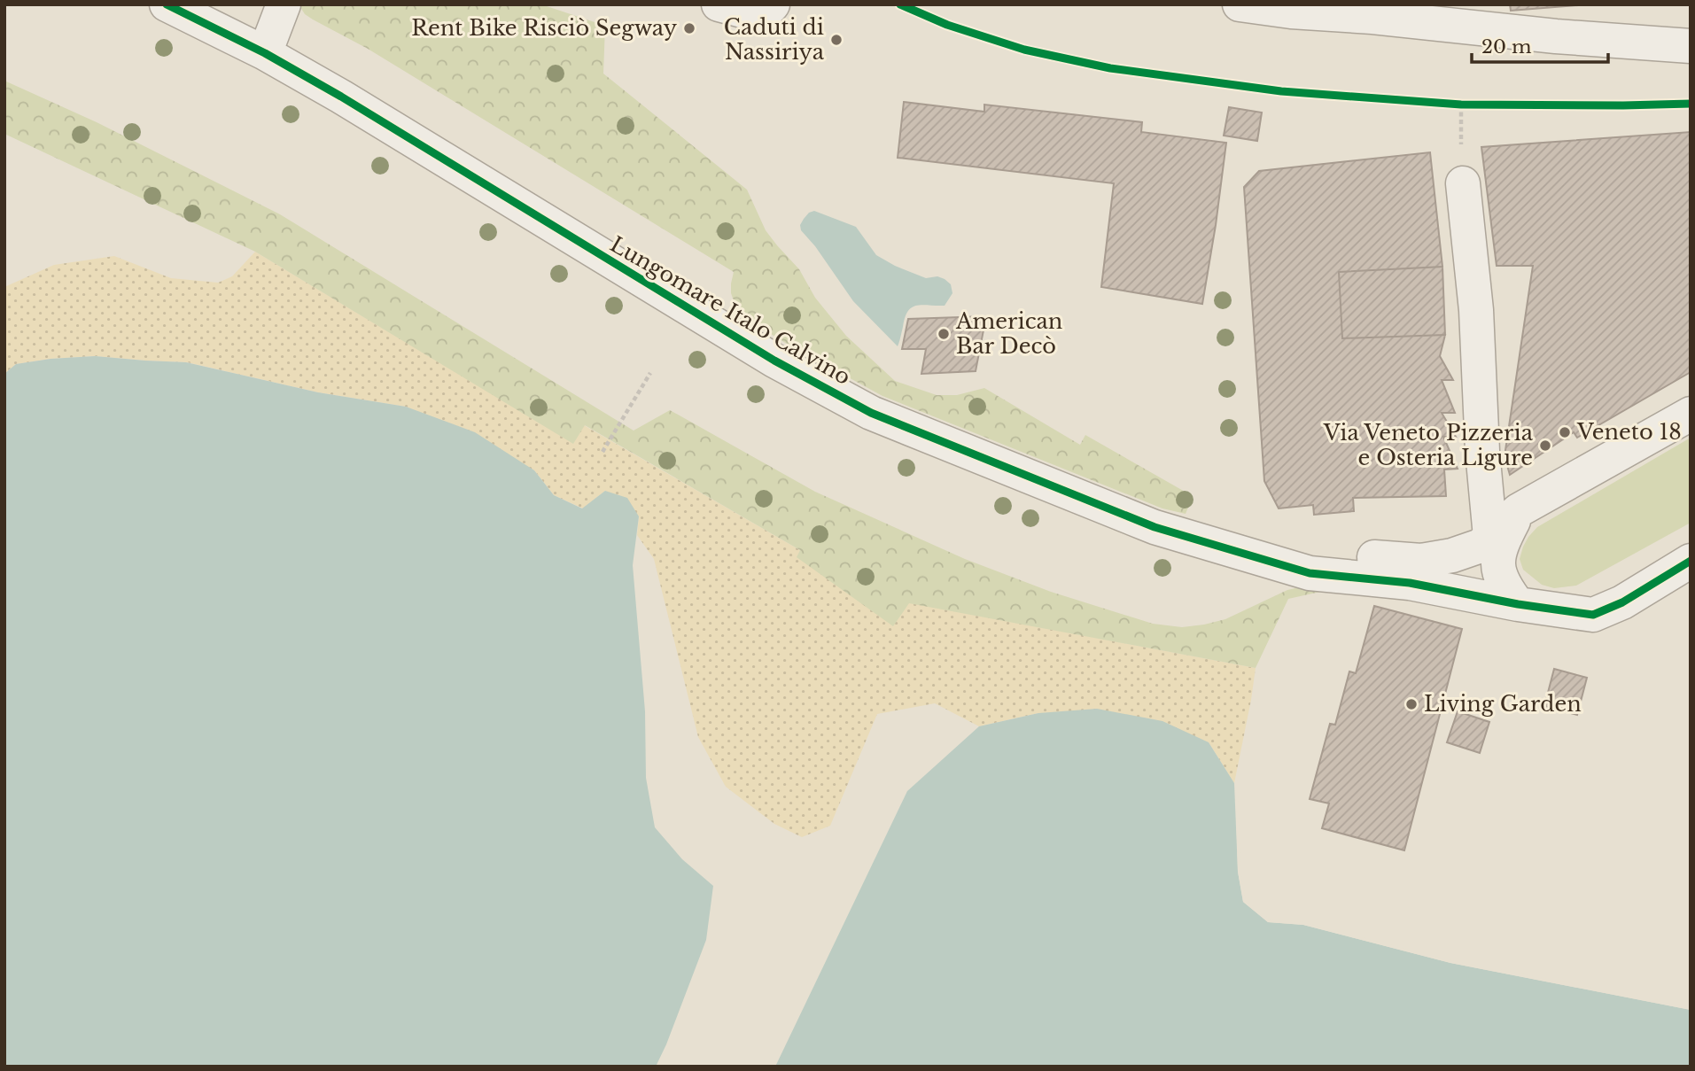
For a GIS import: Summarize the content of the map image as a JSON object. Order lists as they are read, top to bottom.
{
  "streets": {
    "street": ["Lungomare Italo Calvino"]
  },
  "places": [
    "Rent Bike Risciò Segway",
    "Caduti di Nassiriya",
    "American Bar Decò",
    "Veneto 18",
    "Via Veneto Pizzeria e Osteria Ligure",
    "Living Garden"
  ],
  "scale_bar": "20 m"
}
